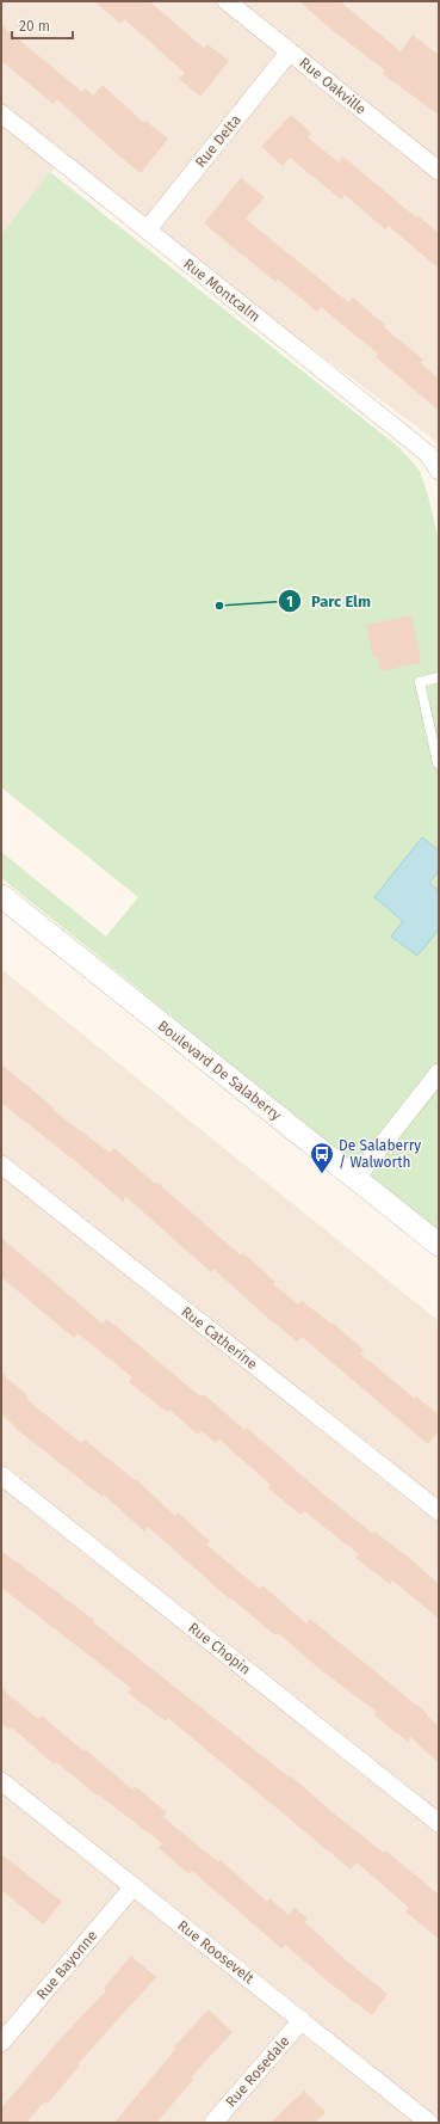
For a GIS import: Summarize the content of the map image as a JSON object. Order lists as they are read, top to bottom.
{
  "streets": {
    "street": [
      "Rue Oakville",
      "Rue Delta",
      "Rue Montcalm",
      "Boulevard De Salaberry",
      "Rue Catherine",
      "Rue Chopin",
      "Rue Roosevelt",
      "Rue Bayonne",
      "Rue Rosedale"
    ]
  },
  "crossings": [
    ["Rue Oakville", "Rue Delta"],
    ["Rue Delta", "Rue Montcalm"],
    ["Rue Roosevelt", "Rue Bayonne"],
    ["Rue Roosevelt", "Rue Rosedale"]
  ],
  "places": {
    "other": ["Parc Elm"],
    "bus stop": ["De Salaberry / Walworth"]
  },
  "scale_bar": "20 m"
}
